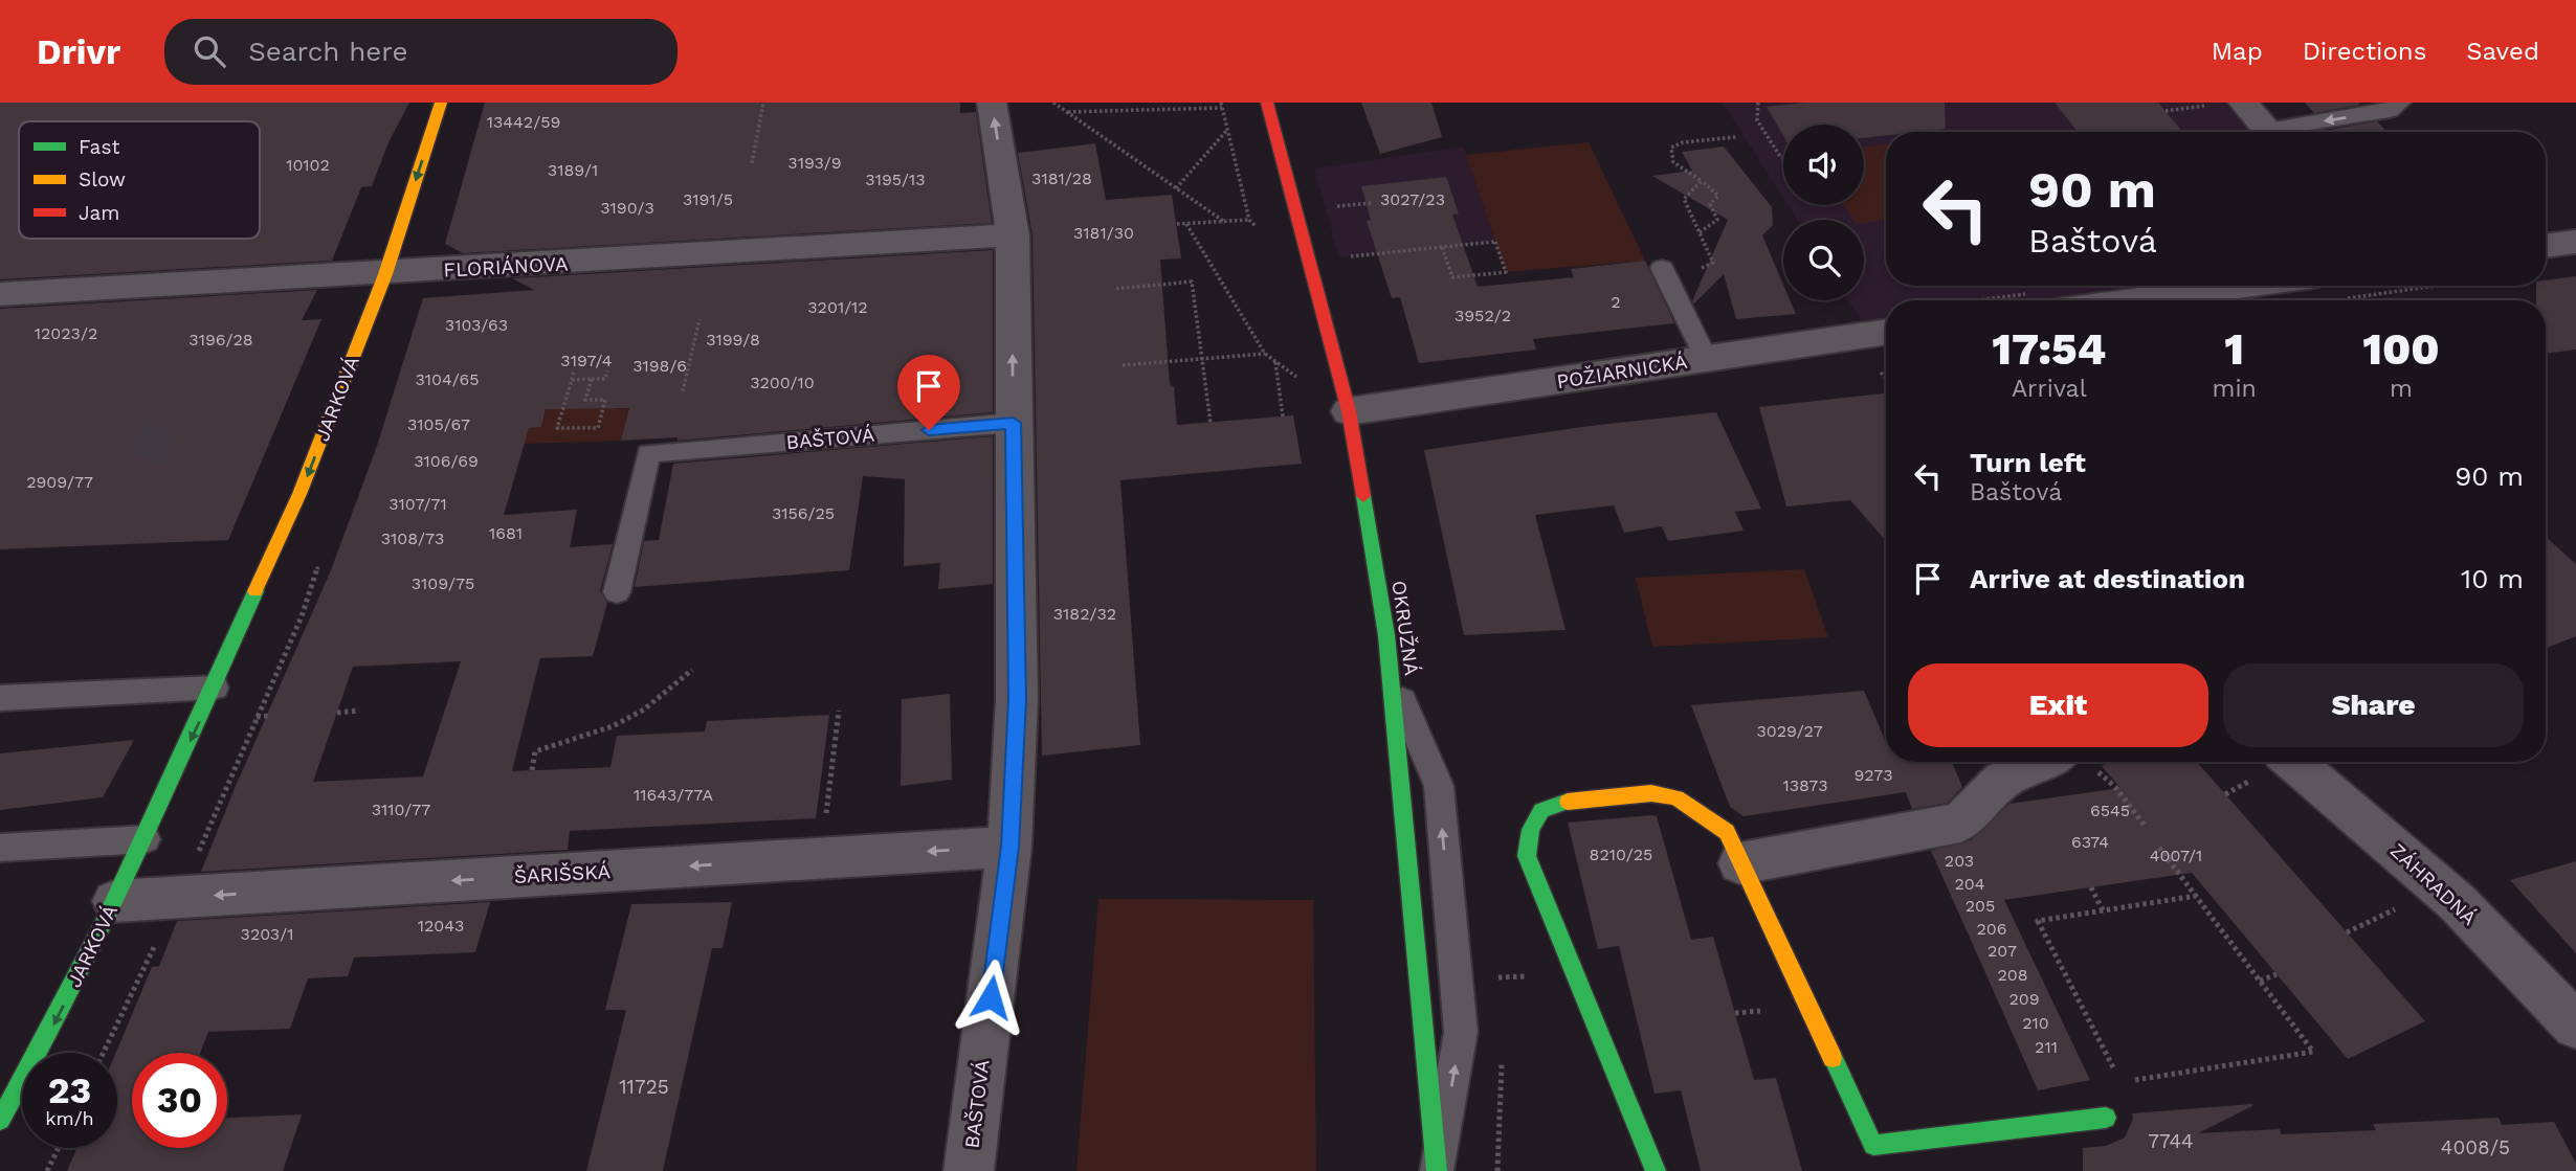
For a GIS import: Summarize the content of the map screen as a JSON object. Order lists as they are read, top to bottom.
{
  "streets": {
    "street": [
      "FLORIÁNOVA",
      "POŽIARNICKÁ",
      "JARKOVÁ",
      "BAŠTOVÁ",
      "OKRUŽNÁ",
      "ŠARIŠSKÁ",
      "ZÁHRADNÁ"
    ]
  },
  "crossings": [
    ["FLORIÁNOVA", "JARKOVÁ"],
    ["FLORIÁNOVA", "BAŠTOVÁ"],
    ["POŽIARNICKÁ", "OKRUŽNÁ"],
    ["JARKOVÁ", "ŠARIŠSKÁ"],
    ["BAŠTOVÁ", "ŠARIŠSKÁ"]
  ],
  "one_way": ["JARKOVÁ", "ŠARIŠSKÁ"],
  "house_numbers": [
    "13442/59",
    "3193/9",
    "10102",
    "3189/1",
    "3181/28",
    "3195/13",
    "3191/5",
    "3027/23",
    "3190/3",
    "3181/30",
    "2",
    "3201/12",
    "3952/2",
    "3103/63",
    "12023/2",
    "3196/28",
    "3199/8",
    "3197/4",
    "3198/6",
    "3104/65",
    "3200/10",
    "3105/67",
    "3106/69",
    "2909/77",
    "3107/71",
    "3156/25",
    "1681",
    "3108/73",
    "3109/75",
    "3182/32",
    "3029/27",
    "9273",
    "13873",
    "11643/77A",
    "3110/77",
    "6545",
    "6374",
    "8210/25",
    "4007/1",
    "203",
    "204",
    "205",
    "12043",
    "206",
    "3203/1",
    "207",
    "208",
    "209",
    "210",
    "211",
    "11725",
    "7744",
    "4008/5"
  ],
  "legend": ["Fast", "Slow", "Jam"],
  "page": {
    "header": "Drivr",
    "search": "Search here",
    "nav": ["Map", "Directions", "Saved"],
    "turn": ["90 m", "Baštová"],
    "eta": [
      "17:54",
      "Arrival",
      "1",
      "min",
      "100",
      "m"
    ],
    "list": [
      {
        "name": "Turn left",
        "note": "Baštová",
        "value": "90 m"
      },
      {
        "name": "Arrive at destination",
        "value": "10 m"
      }
    ],
    "buttons": ["Exit", "Share"],
    "speed": "23 km/h",
    "limit": "30"
  }
}
